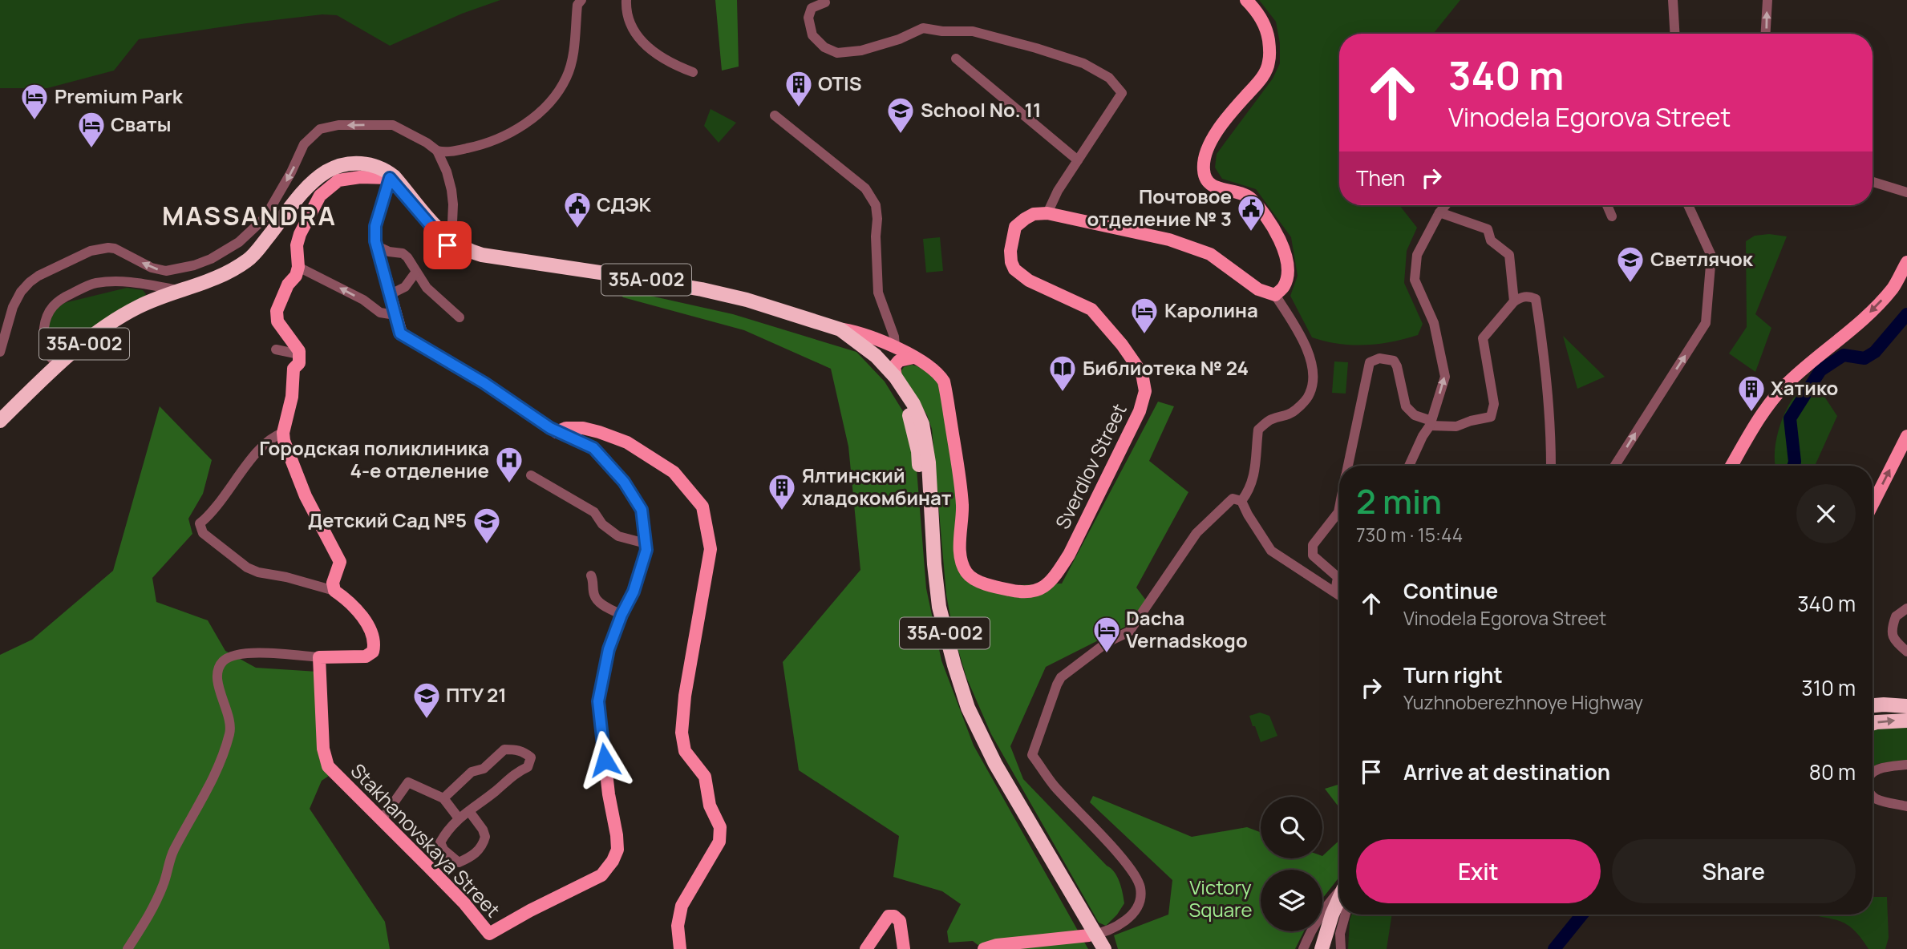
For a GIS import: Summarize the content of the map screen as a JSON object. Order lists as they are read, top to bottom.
{
  "streets": {
    "highway": ["35А-002"],
    "main road": ["Sverdlov Street", "Stakhanovskaya Street"]
  },
  "crossings": [
    ["35А-002", "Sverdlov Street"],
    ["35А-002", "Stakhanovskaya Street"]
  ],
  "districts": ["MASSANDRA"],
  "parks": ["Victory Square"],
  "places": {
    "building": ["OTIS", "Хатико", "Ялтинский хладокомбинат"],
    "hotel": [
      "Premium Park",
      "Сваты",
      "Каролина",
      "Dacha Vernadskogo"
    ],
    "school or university": [
      "School No. 11",
      "Светлячок",
      "Детский Сад №5",
      "ПТУ 21"
    ],
    "public building": ["СДЭК", "Почтовое отделение № 3"],
    "library": ["Библиотека № 24"],
    "hospital": ["Городская поликлиника 4-е отделение"]
  },
  "page": {
    "turn": ["340 m", "Vinodela Egorova Street"],
    "then": "Then",
    "heading": ["2 min", "730 m · 15:44"],
    "list": [
      {
        "name": "Continue",
        "note": "Vinodela Egorova Street",
        "value": "340 m"
      },
      {
        "name": "Turn right",
        "note": "Yuzhnoberezhnoye Highway",
        "value": "310 m"
      },
      {
        "name": "Arrive at destination",
        "value": "80 m"
      }
    ],
    "buttons": ["Exit", "Share"]
  }
}
